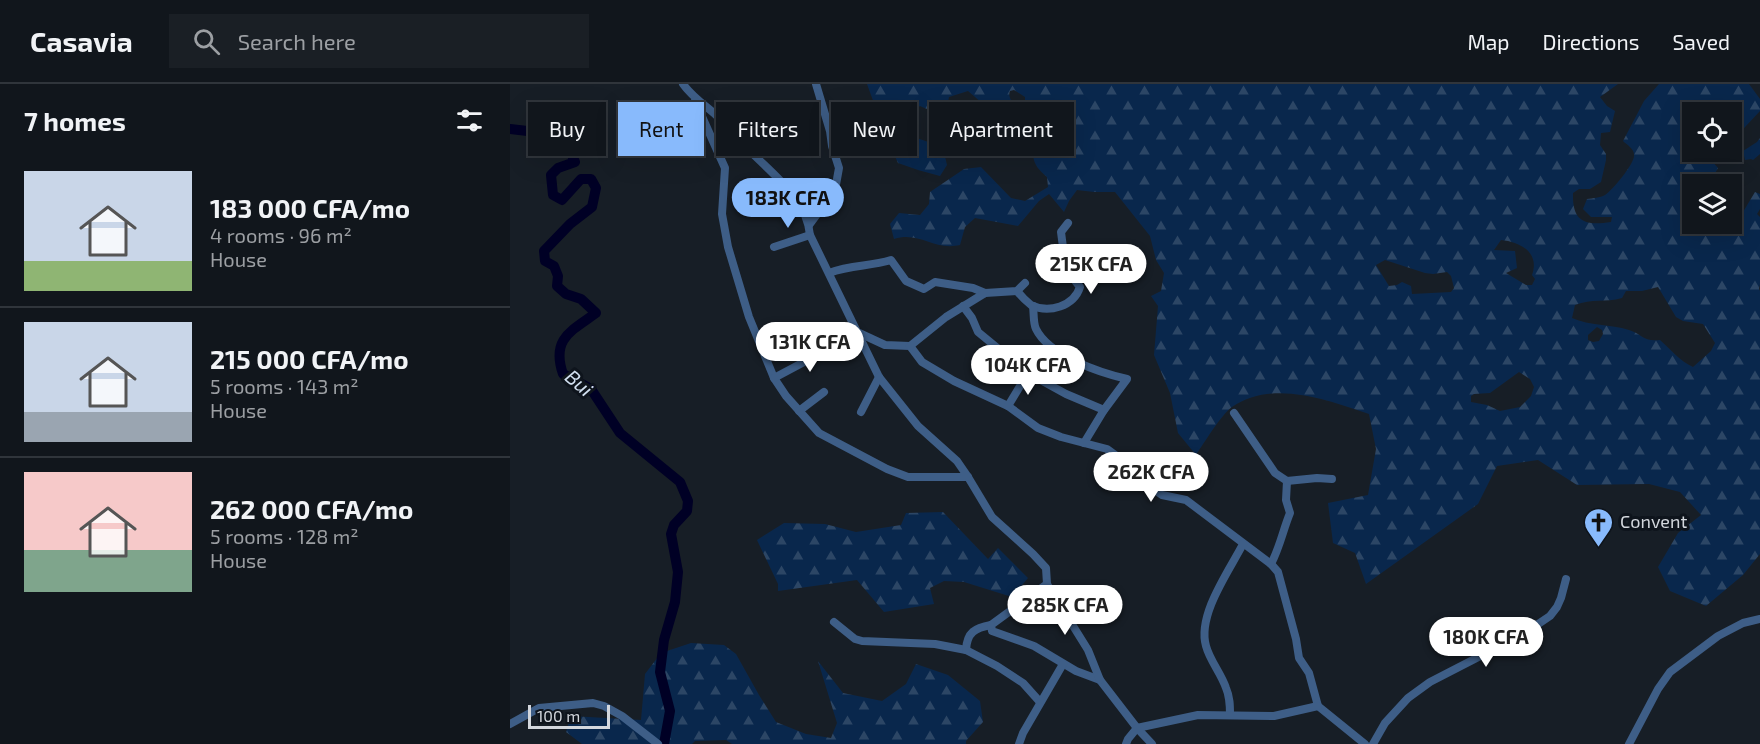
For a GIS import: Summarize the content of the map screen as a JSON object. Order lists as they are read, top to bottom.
{
  "water": ["Bui"],
  "places": {
    "church": ["Convent"]
  },
  "scale_bar": "100 m",
  "page": {
    "header": "Casavia",
    "search": "Search here",
    "nav": ["Map", "Directions", "Saved"],
    "heading": "7 homes",
    "chip": [
      "Buy",
      "Rent",
      "Filters",
      "New",
      "Apartment"
    ],
    "list": [
      {
        "name": "183 000 CFA/mo",
        "note": "4 rooms · 96 m² · House"
      },
      {
        "name": "215 000 CFA/mo",
        "note": "5 rooms · 143 m² · House"
      },
      {
        "name": "262 000 CFA/mo",
        "note": "5 rooms · 128 m² · House"
      }
    ],
    "price": [
      "183K CFA",
      "215K CFA",
      "131K CFA",
      "104K CFA",
      "262K CFA",
      "285K CFA",
      "180K CFA"
    ],
    "scale": "100 m"
  }
}
